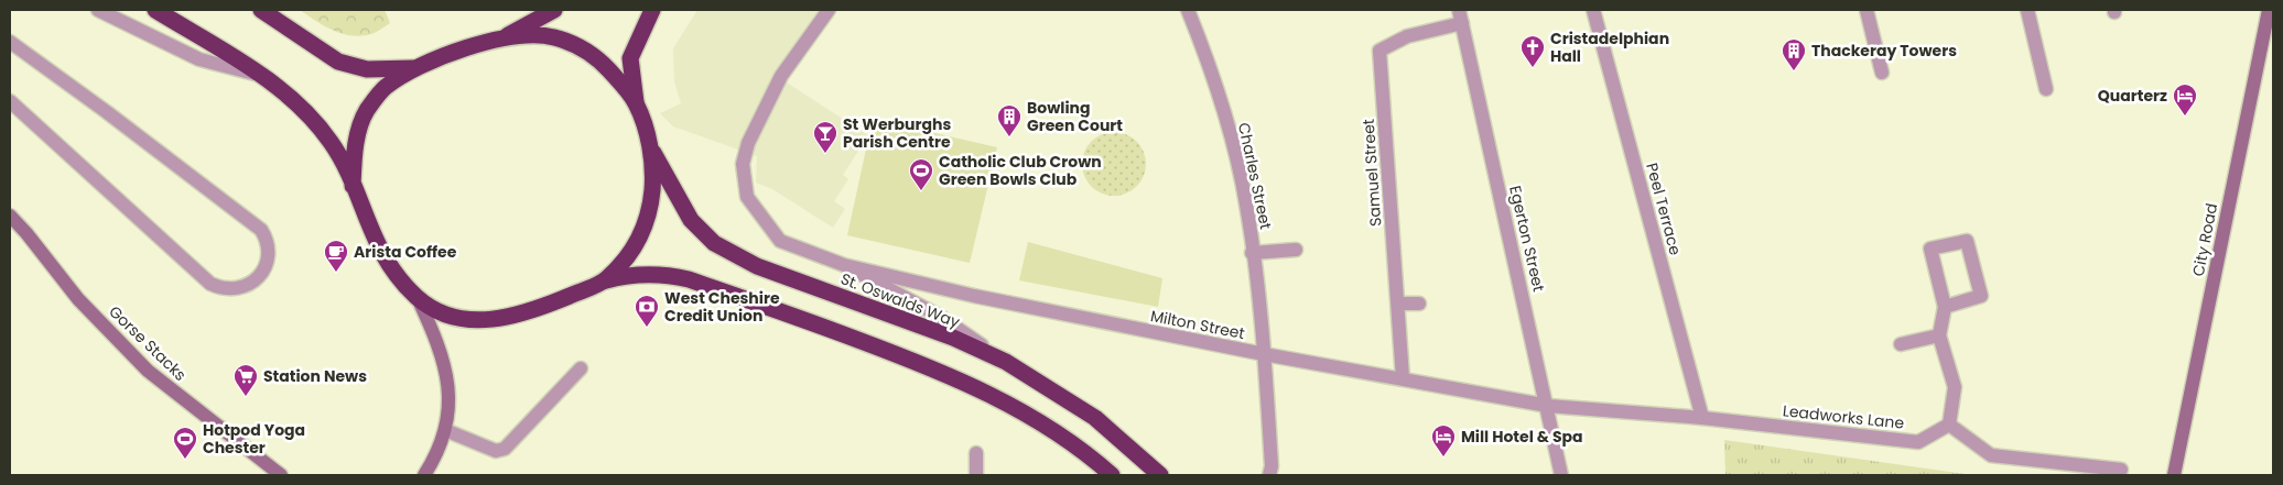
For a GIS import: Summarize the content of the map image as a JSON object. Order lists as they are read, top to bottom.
{
  "streets": {
    "highway": ["St. Oswalds Way"],
    "street": [
      "Samuel Street",
      "Charles Street",
      "Peel Terrace",
      "Egerton Street",
      "City Road",
      "Milton Street",
      "Gorse Stacks",
      "Leadworks Lane"
    ]
  },
  "crossings": [
    ["Samuel Street", "Egerton Street"],
    ["Samuel Street", "Milton Street"],
    ["Charles Street", "Milton Street"],
    ["Peel Terrace", "Leadworks Lane"],
    ["Egerton Street", "Milton Street"],
    ["Egerton Street", "Leadworks Lane"],
    ["St. Oswalds Way", "Milton Street"],
    ["Milton Street", "Leadworks Lane"]
  ],
  "places": {
    "church": ["Cristadelphian Hall"],
    "building": ["Thackeray Towers", "Bowling Green Court"],
    "hotel": ["Quarterz", "Mill Hotel & Spa"],
    "bar": ["St Werburghs Parish Centre"],
    "sports": ["Catholic Club Crown Green Bowls Club", "Hotpod Yoga Chester"],
    "cafe": ["Arista Coffee"],
    "bank": ["West Cheshire Credit Union"],
    "supermarket": ["Station News"]
  }
}
